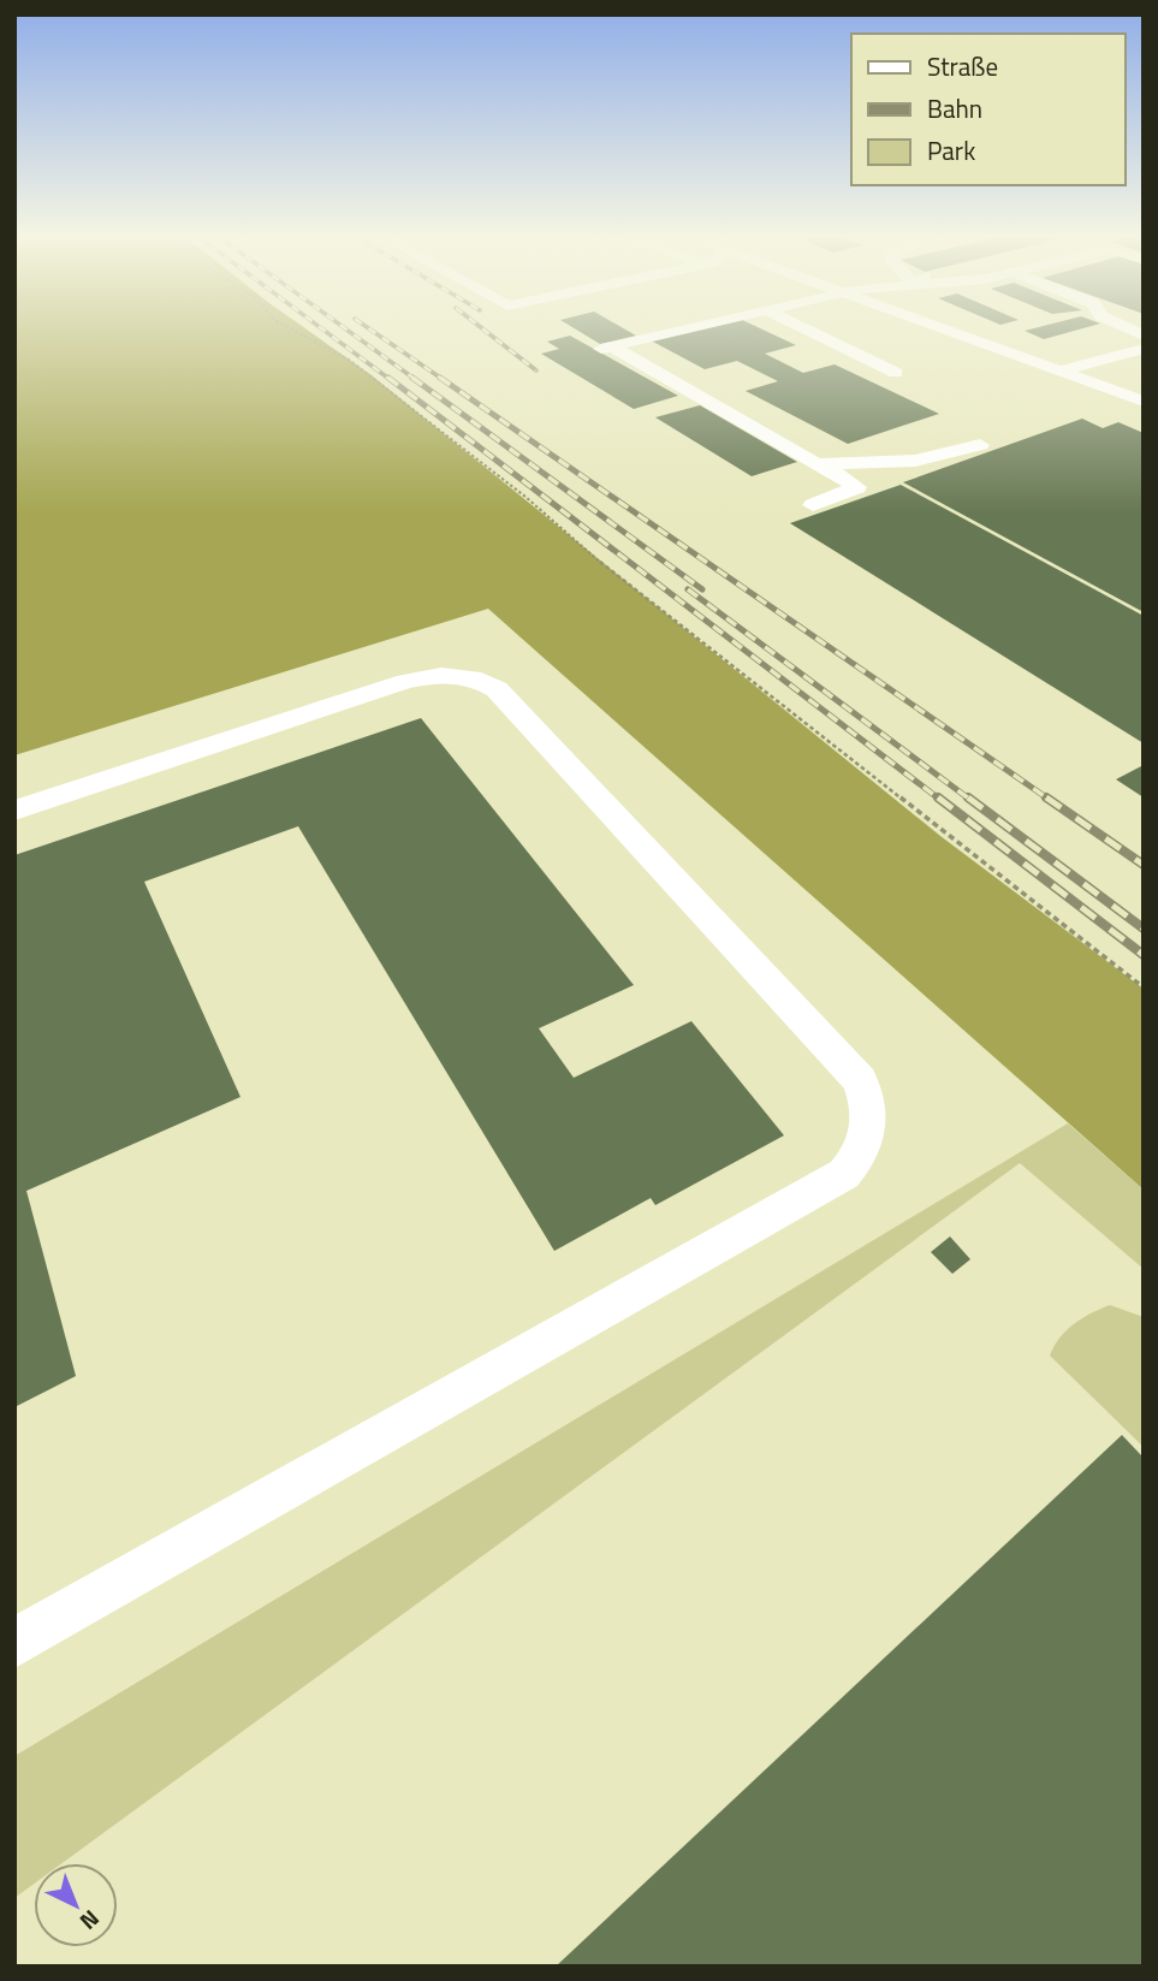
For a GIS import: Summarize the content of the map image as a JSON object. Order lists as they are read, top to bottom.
{
  "legend": ["Straße", "Bahn", "Park"],
  "north": "bottom right"
}
